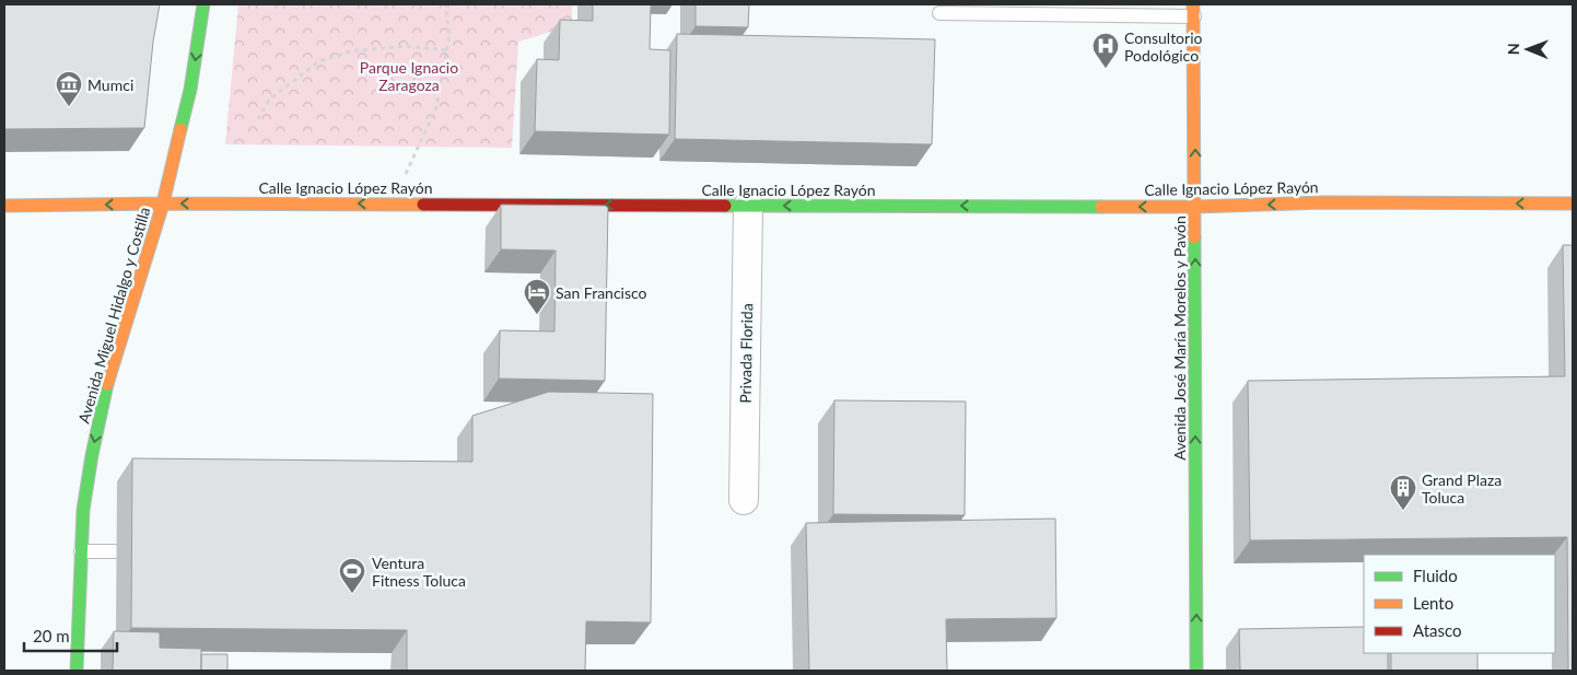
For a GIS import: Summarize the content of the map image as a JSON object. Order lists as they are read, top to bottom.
{
  "streets": {
    "main road": ["Calle Ignacio López Rayón", "Avenida Miguel Hidalgo y Costilla", "Avenida José María Morelos y Pavón"],
    "street": ["Privada Florida"]
  },
  "crossings": [
    ["Calle Ignacio López Rayón", "Avenida Miguel Hidalgo y Costilla"],
    ["Calle Ignacio López Rayón", "Avenida José María Morelos y Pavón"],
    ["Calle Ignacio López Rayón", "Privada Florida"]
  ],
  "one_way": ["Calle Ignacio López Rayón", "Avenida Miguel Hidalgo y Costilla", "Avenida José María Morelos y Pavón"],
  "parks": ["Parque Ignacio Zaragoza"],
  "places": {
    "hospital": ["Consultorio Podológico"],
    "museum": ["Mumci"],
    "hotel": ["San Francisco"],
    "building": ["Grand Plaza Toluca"],
    "sports": ["Ventura Fitness Toluca"]
  },
  "legend": ["Fluido", "Lento", "Atasco"],
  "scale_bar": "20 m",
  "north": "left"
}
